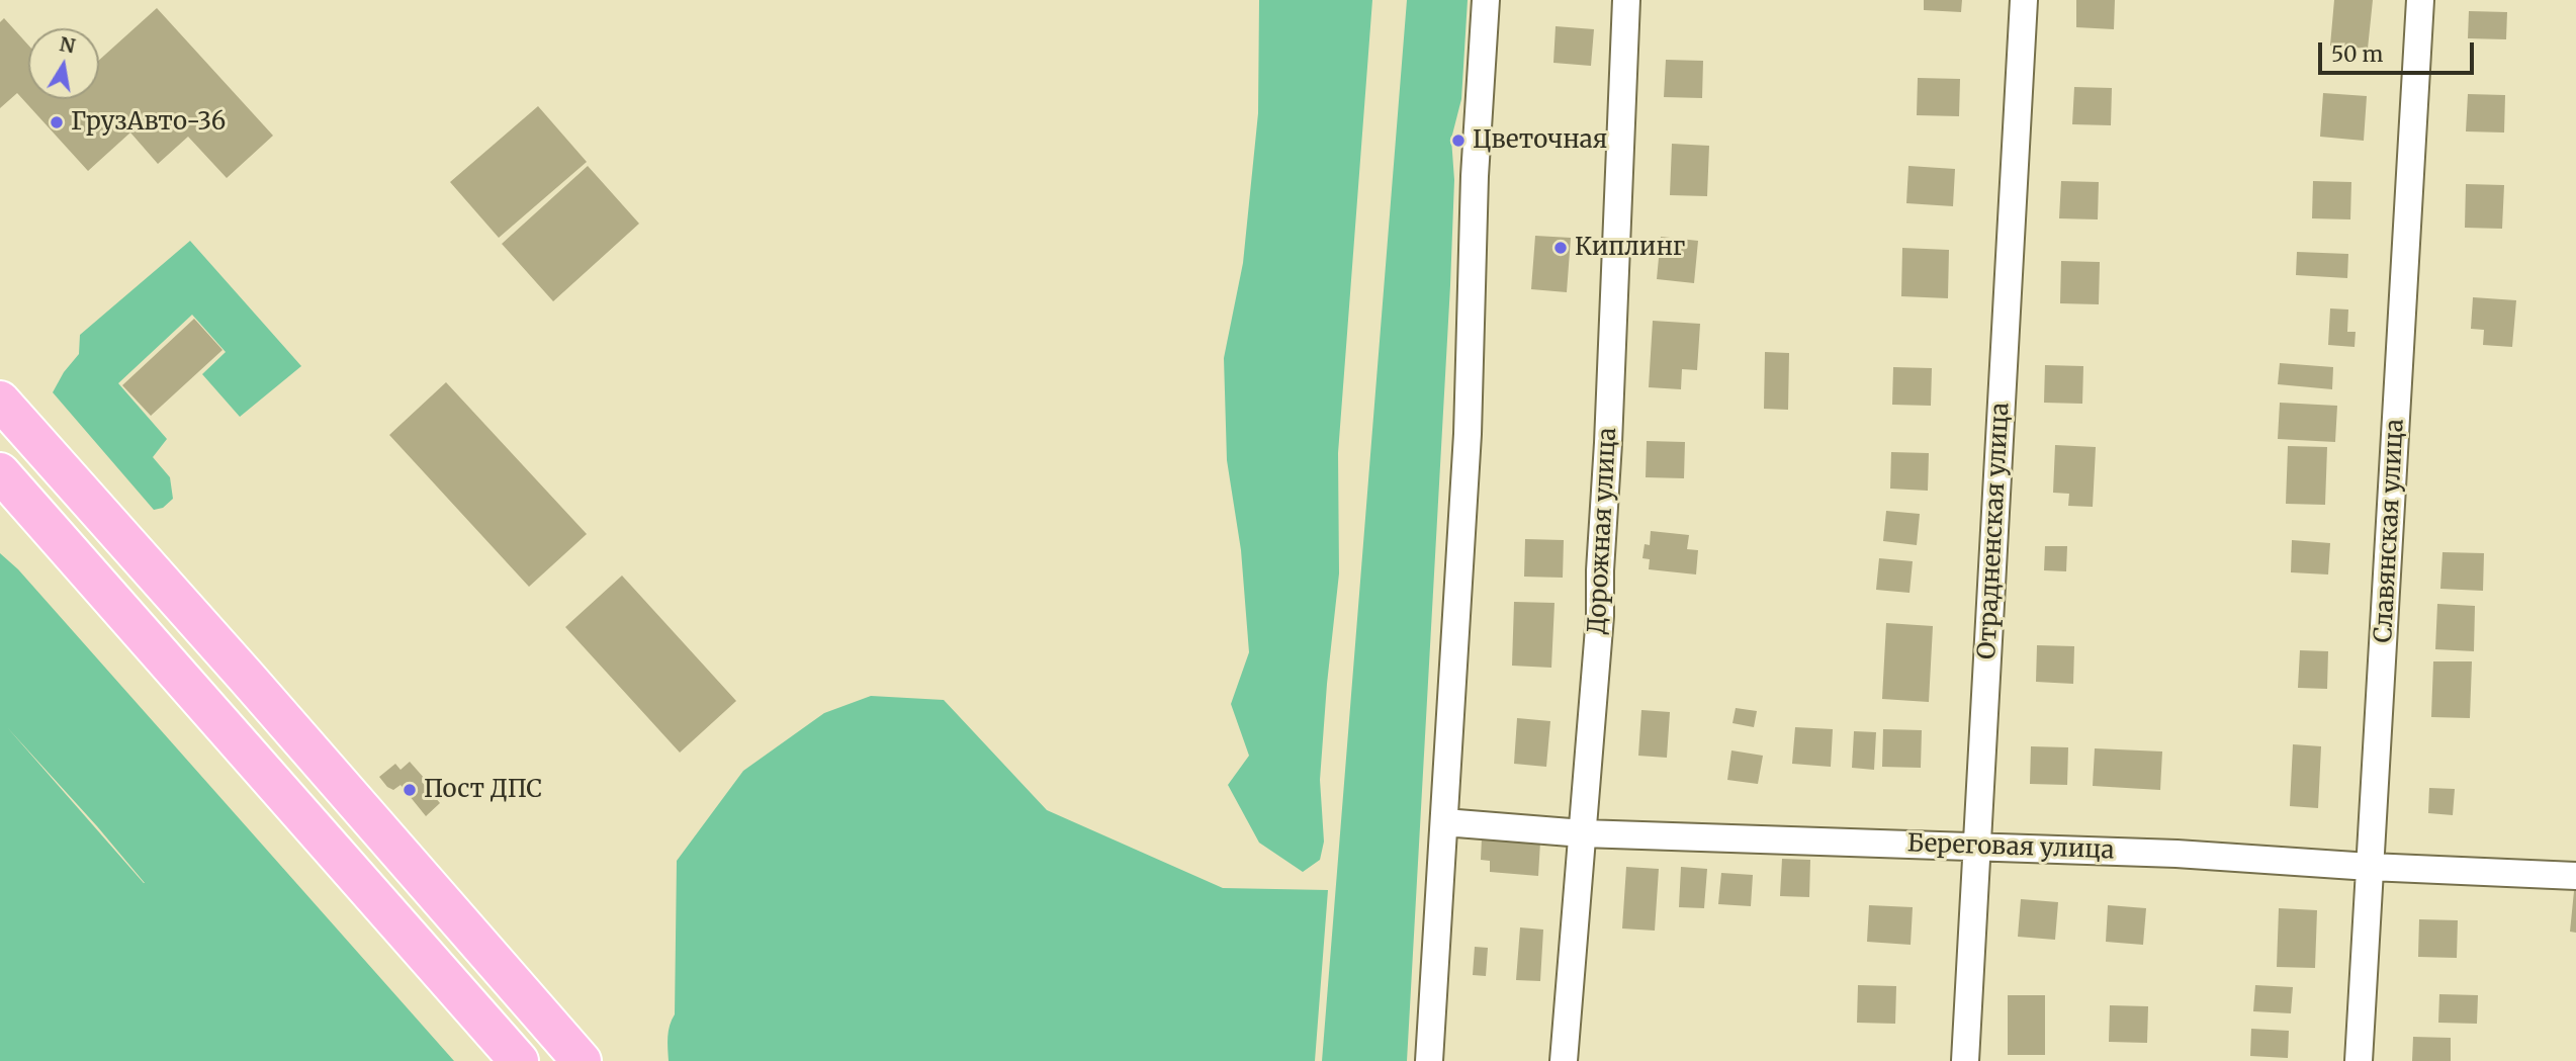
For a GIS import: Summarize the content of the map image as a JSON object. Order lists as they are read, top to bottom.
{
  "streets": {
    "street": [
      "Дорожная улица",
      "Отрадненская улица",
      "Славянская улица",
      "Береговая улица"
    ]
  },
  "crossings": [
    ["Дорожная улица", "Береговая улица"],
    ["Отрадненская улица", "Береговая улица"],
    ["Славянская улица", "Береговая улица"]
  ],
  "places": [
    "ГрузАвто-36",
    "Цветочная",
    "Киплинг",
    "Пост ДПС"
  ],
  "scale_bar": "50 m",
  "north": "top"
}
